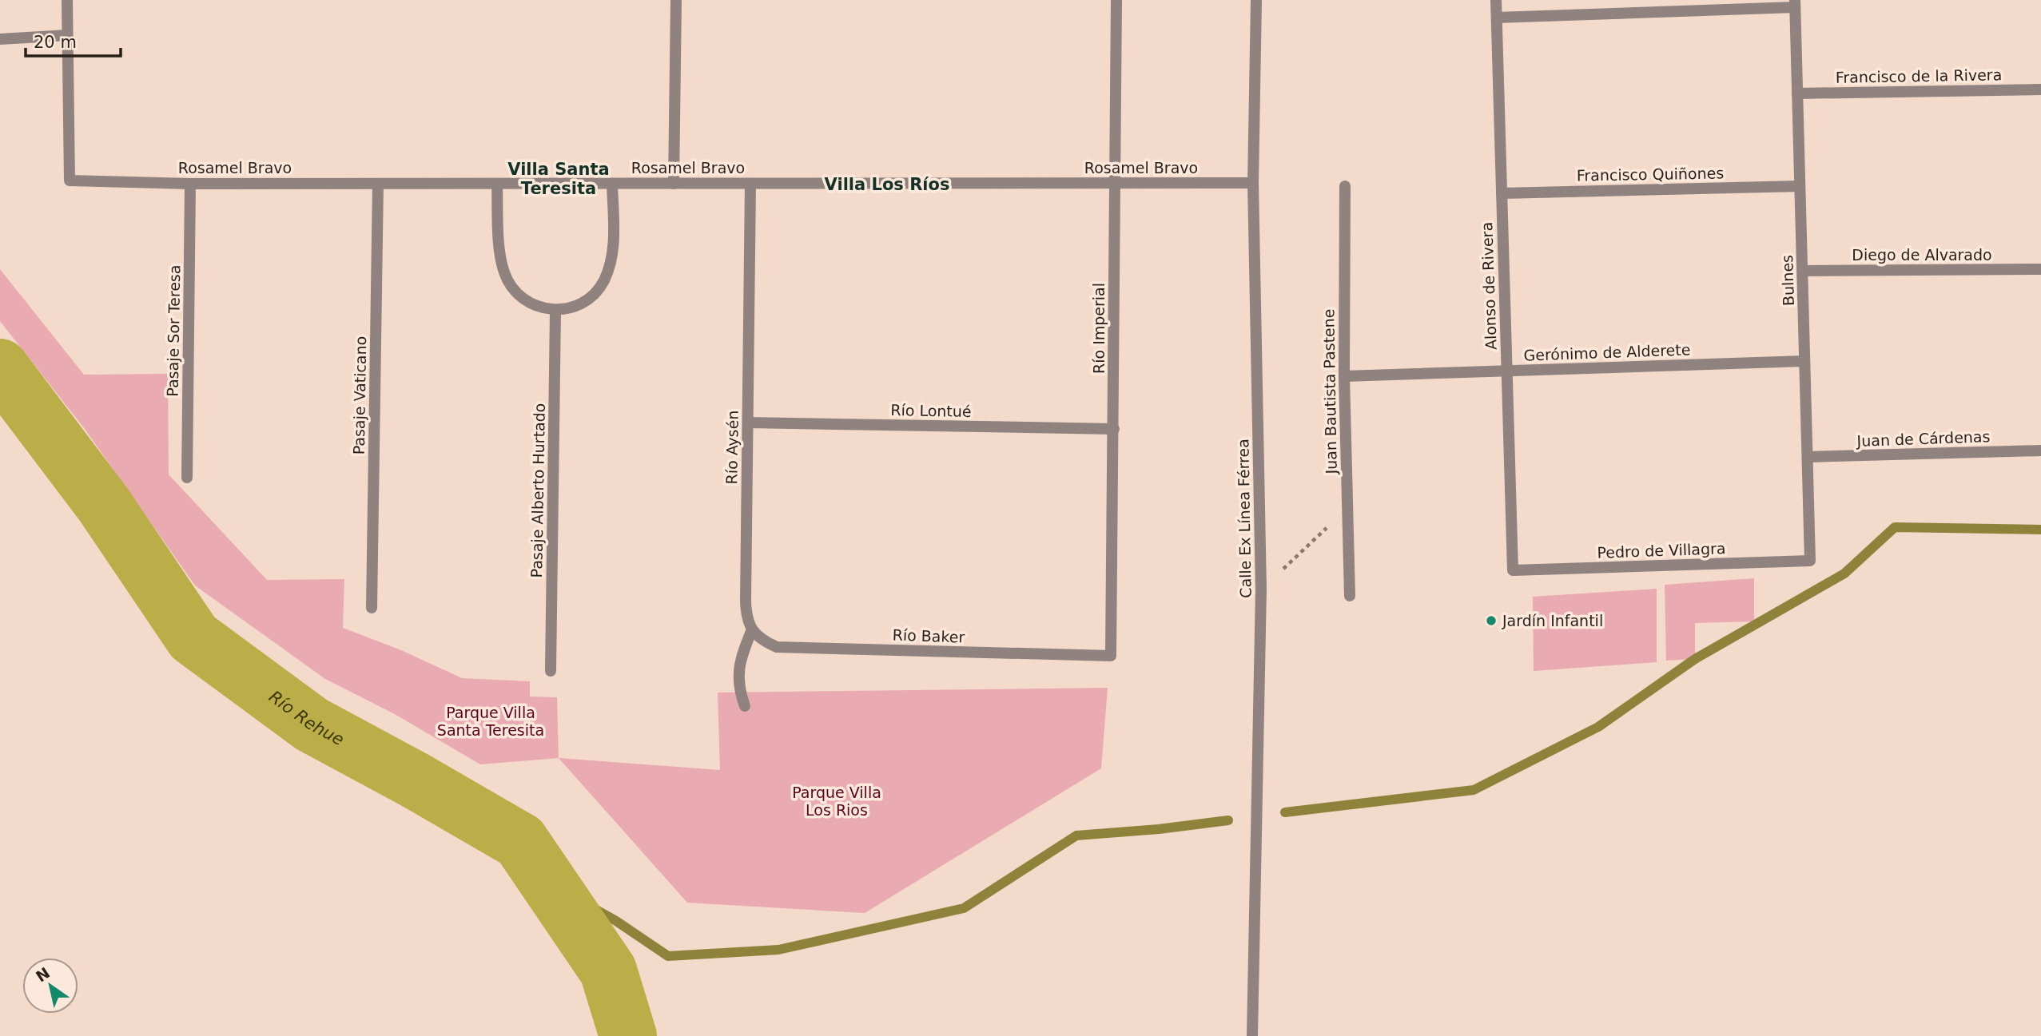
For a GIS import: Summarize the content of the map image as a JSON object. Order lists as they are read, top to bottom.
{
  "streets": {
    "street": [
      "Francisco de la Rivera",
      "Rosamel Bravo",
      "Francisco Quiñones",
      "Diego de Alvarado",
      "Bulnes",
      "Alonso de Rivera",
      "Río Imperial",
      "Pasaje Sor Teresa",
      "Gerónimo de Alderete",
      "Juan Bautista Pastene",
      "Pasaje Vaticano",
      "Río Lontué",
      "Juan de Cárdenas",
      "Río Aysén",
      "Pasaje Alberto Hurtado",
      "Calle Ex Línea Férrea",
      "Pedro de Villagra",
      "Río Baker"
    ]
  },
  "crossings": [
    ["Francisco de la Rivera", "Bulnes"],
    ["Rosamel Bravo", "Río Imperial"],
    ["Rosamel Bravo", "Pasaje Sor Teresa"],
    ["Rosamel Bravo", "Pasaje Vaticano"],
    ["Rosamel Bravo", "Río Aysén"],
    ["Rosamel Bravo", "Pasaje Alberto Hurtado"],
    ["Rosamel Bravo", "Calle Ex Línea Férrea"],
    ["Francisco Quiñones", "Bulnes"],
    ["Francisco Quiñones", "Alonso de Rivera"],
    ["Diego de Alvarado", "Bulnes"],
    ["Bulnes", "Gerónimo de Alderete"],
    ["Bulnes", "Juan de Cárdenas"],
    ["Bulnes", "Pedro de Villagra"],
    ["Alonso de Rivera", "Gerónimo de Alderete"],
    ["Alonso de Rivera", "Pedro de Villagra"],
    ["Río Imperial", "Río Lontué"],
    ["Río Imperial", "Río Baker"],
    ["Gerónimo de Alderete", "Juan Bautista Pastene"],
    ["Río Lontué", "Río Aysén"],
    ["Río Aysén", "Río Baker"]
  ],
  "districts": ["Villa Santa Teresita", "Villa Los Ríos"],
  "water": ["Río Rehue"],
  "parks": ["Parque Villa Santa Teresita", "Parque Villa Los Rios"],
  "places": ["Jardín Infantil"],
  "scale_bar": "20 m",
  "north": "top left"
}
